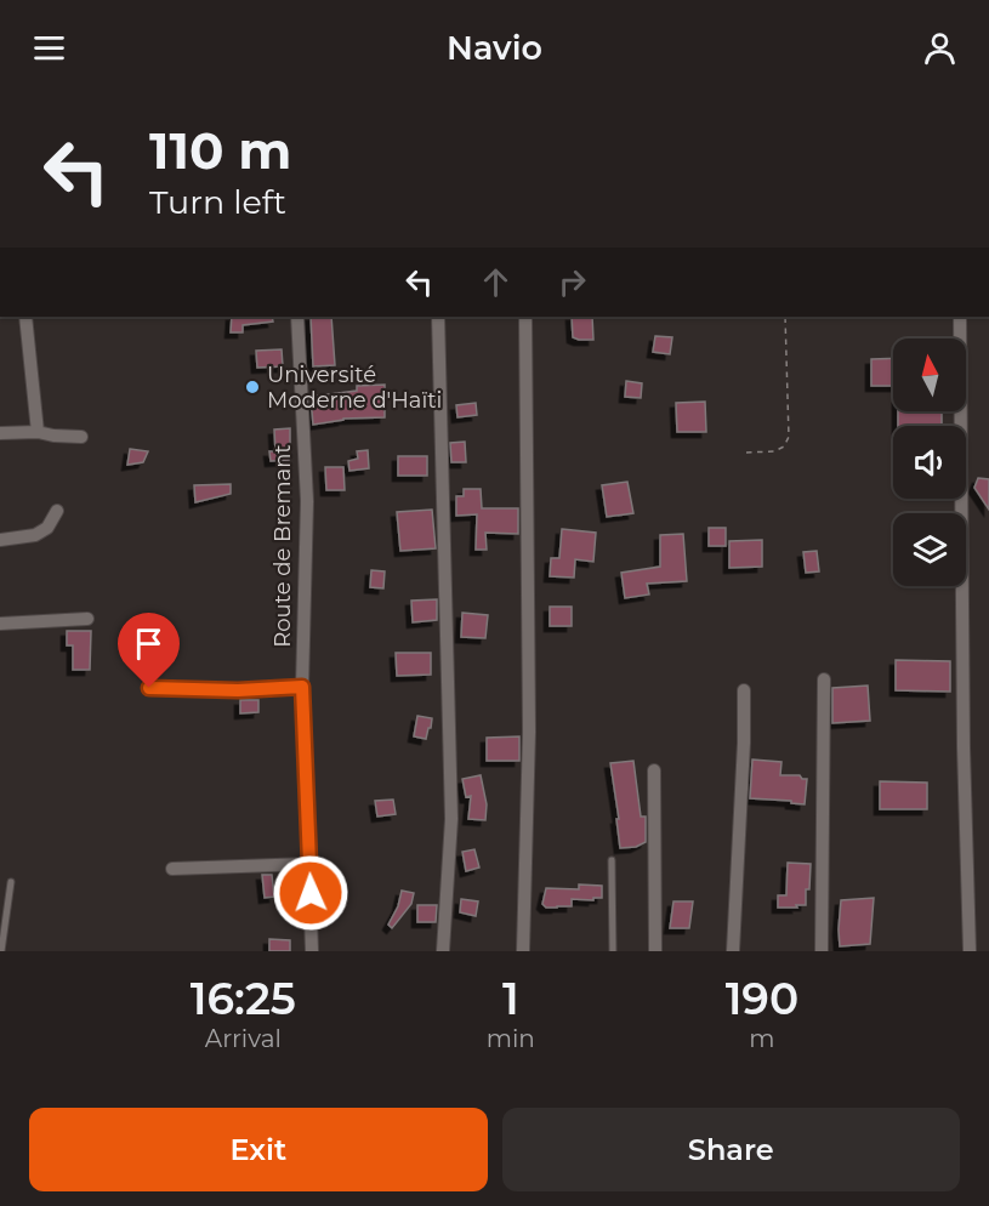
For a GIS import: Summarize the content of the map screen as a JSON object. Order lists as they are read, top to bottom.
{
  "streets": {
    "street": ["Route de Bremant"]
  },
  "places": ["Université Moderne d'Haïti"],
  "north": "top",
  "page": {
    "header": "Navio",
    "turn": ["110 m", "Turn left"],
    "eta": [
      "16:25",
      "Arrival",
      "1",
      "min",
      "190",
      "m"
    ],
    "buttons": ["Exit", "Share"]
  }
}
